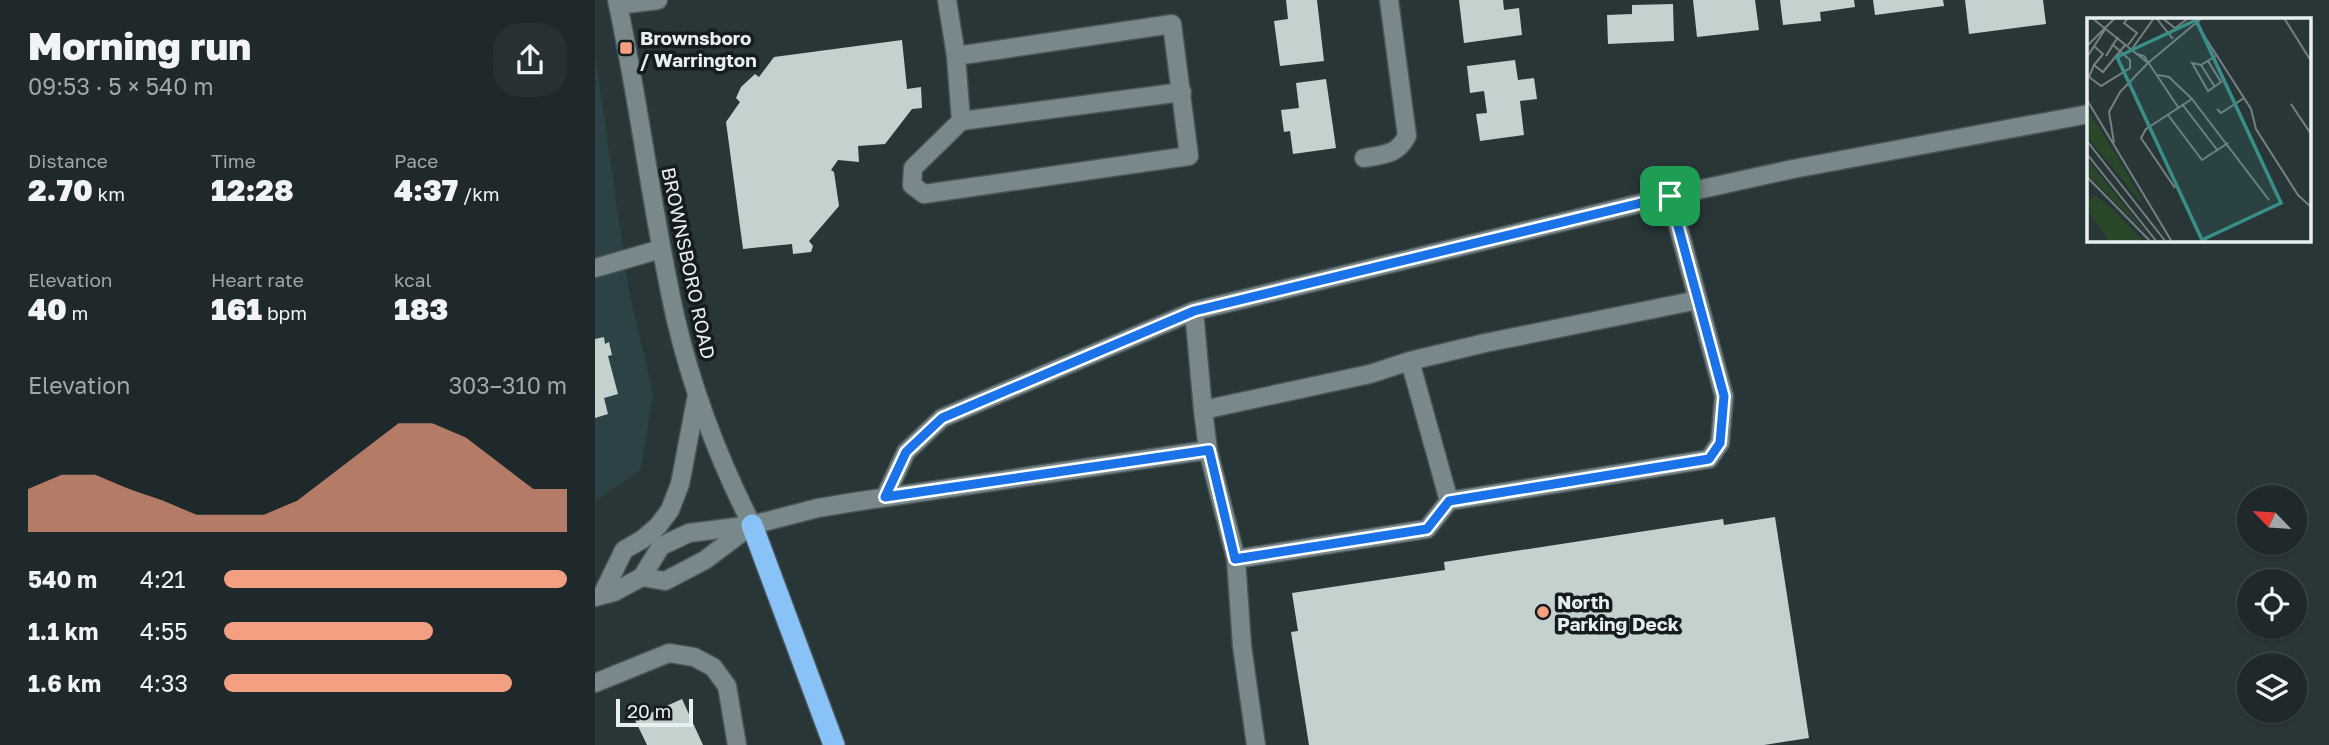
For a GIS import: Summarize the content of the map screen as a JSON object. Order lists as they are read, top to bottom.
{
  "streets": {
    "street": ["BROWNSBORO ROAD"]
  },
  "places": {
    "transit": ["Brownsboro / Warrington"],
    "other": ["North Parking Deck"]
  },
  "scale_bar": "20 m",
  "north": "top left",
  "page": {
    "heading": ["Morning run", "09:53 · 5 × 540 m"],
    "stats": [
      ["Distance", "2.70 km"],
      ["Time", "12:28"],
      ["Pace", "4:37 /km"],
      ["Elevation", "40 m"],
      ["Heart rate", "161 bpm"],
      ["kcal", "183"]
    ],
    "chart": ["Elevation", "303–310 m"],
    "list": [
      {
        "name": "540 m",
        "note": "4:21"
      },
      {
        "name": "1.1 km",
        "note": "4:55"
      },
      {
        "name": "1.6 km",
        "note": "4:33"
      }
    ],
    "scale": "20 m"
  }
}
